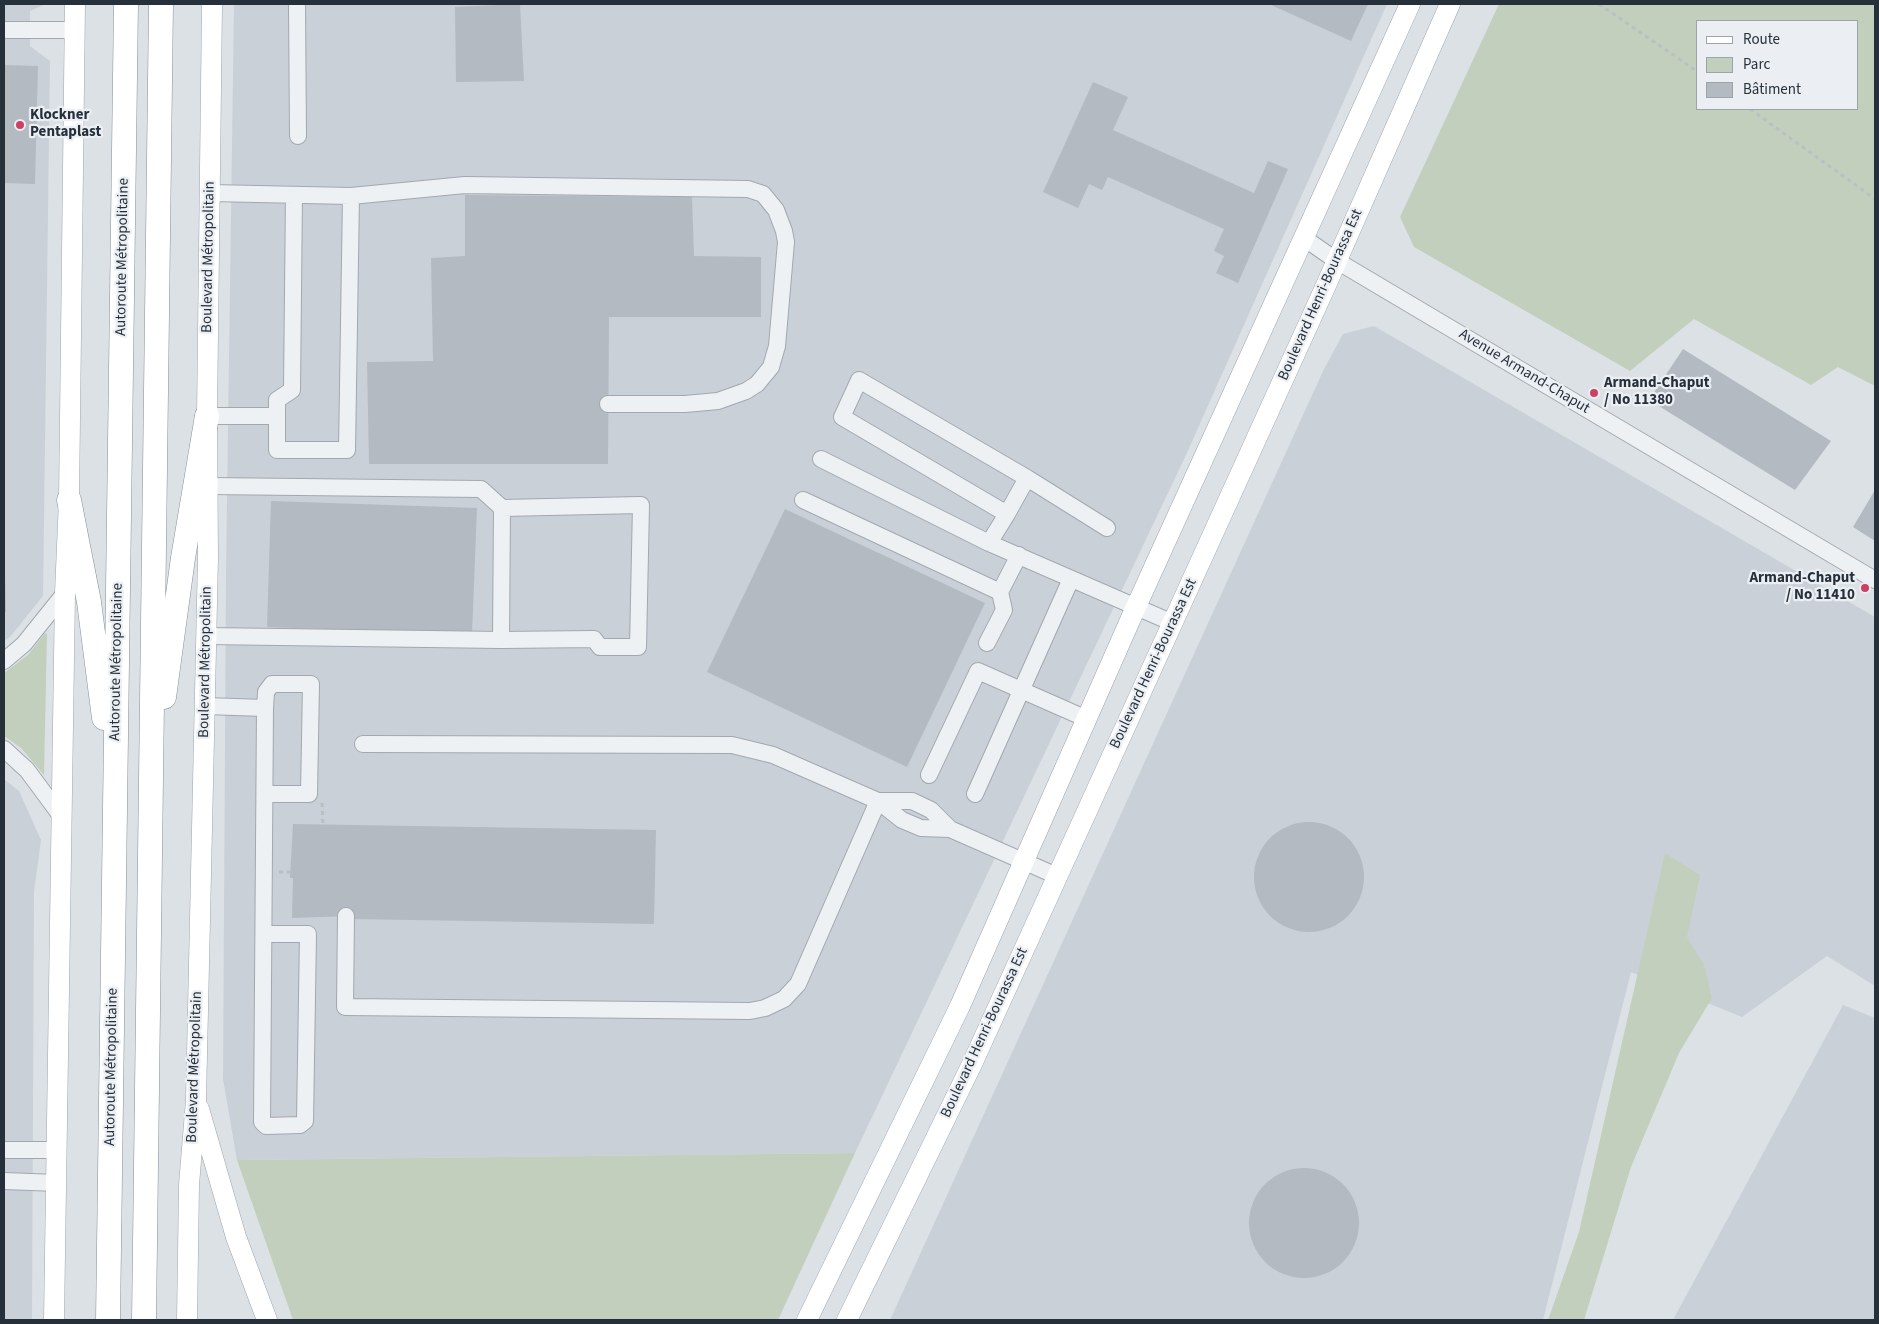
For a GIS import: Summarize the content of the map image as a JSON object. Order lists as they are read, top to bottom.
{
  "streets": {
    "highway": ["Autoroute Métropolitaine"],
    "main road": ["Boulevard Métropolitain", "Boulevard Henri-Bourassa Est"],
    "street": ["Avenue Armand-Chaput"]
  },
  "crossings": [
    ["Boulevard Henri-Bourassa Est", "Avenue Armand-Chaput"]
  ],
  "places": ["Klockner Pentaplast", "Armand-Chaput / No 11380", "Armand-Chaput / No 11410"],
  "legend": ["Route", "Parc", "Bâtiment"]
}
